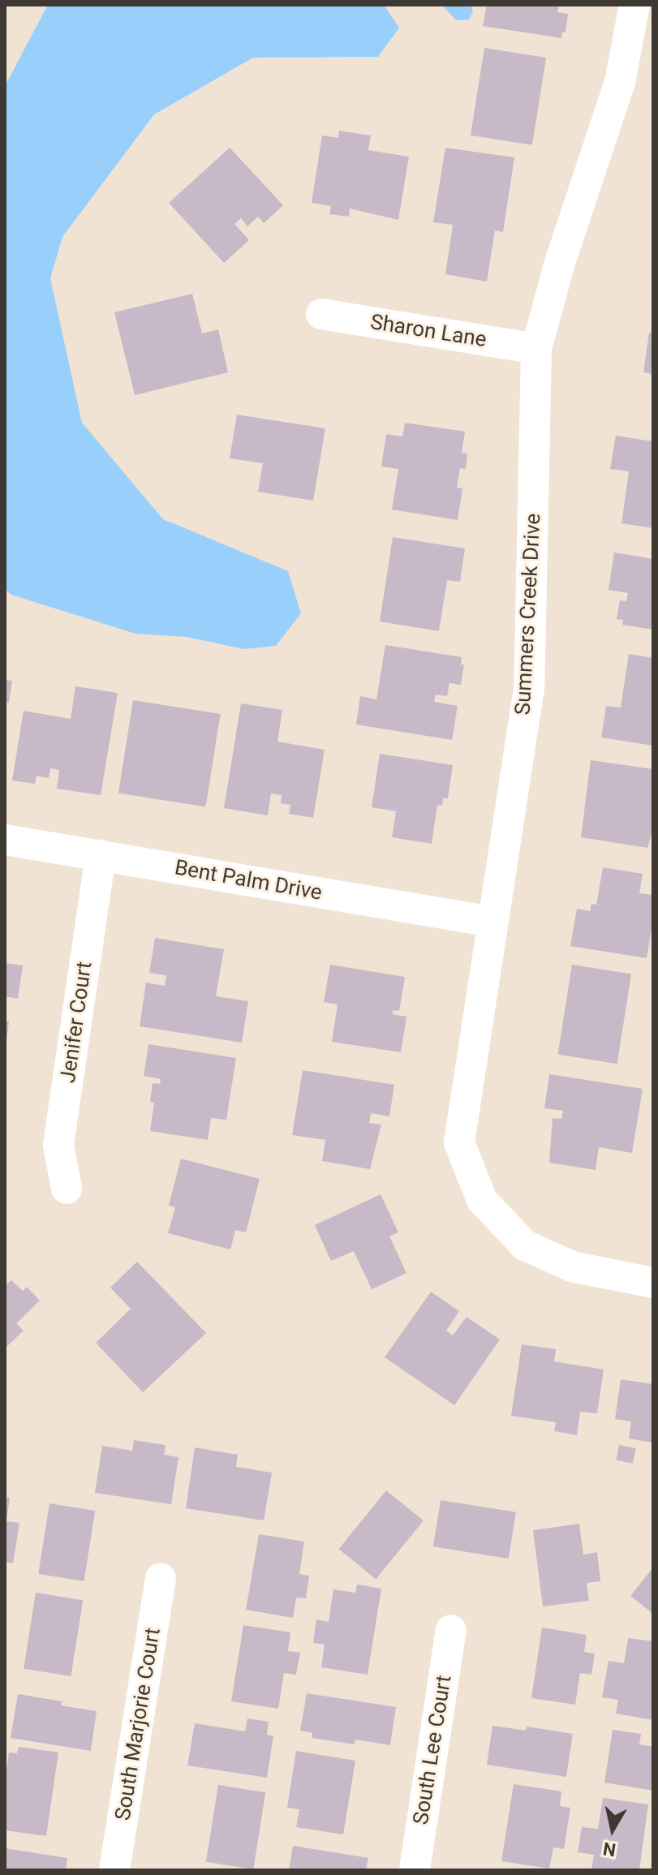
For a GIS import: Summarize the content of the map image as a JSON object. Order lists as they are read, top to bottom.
{
  "streets": {
    "street": [
      "Sharon Lane",
      "Summers Creek Drive",
      "Bent Palm Drive",
      "Jenifer Court",
      "South Marjorie Court",
      "South Lee Court"
    ]
  },
  "crossings": [
    ["Sharon Lane", "Summers Creek Drive"],
    ["Summers Creek Drive", "Bent Palm Drive"],
    ["Bent Palm Drive", "Jenifer Court"]
  ],
  "north": "bottom"
}
